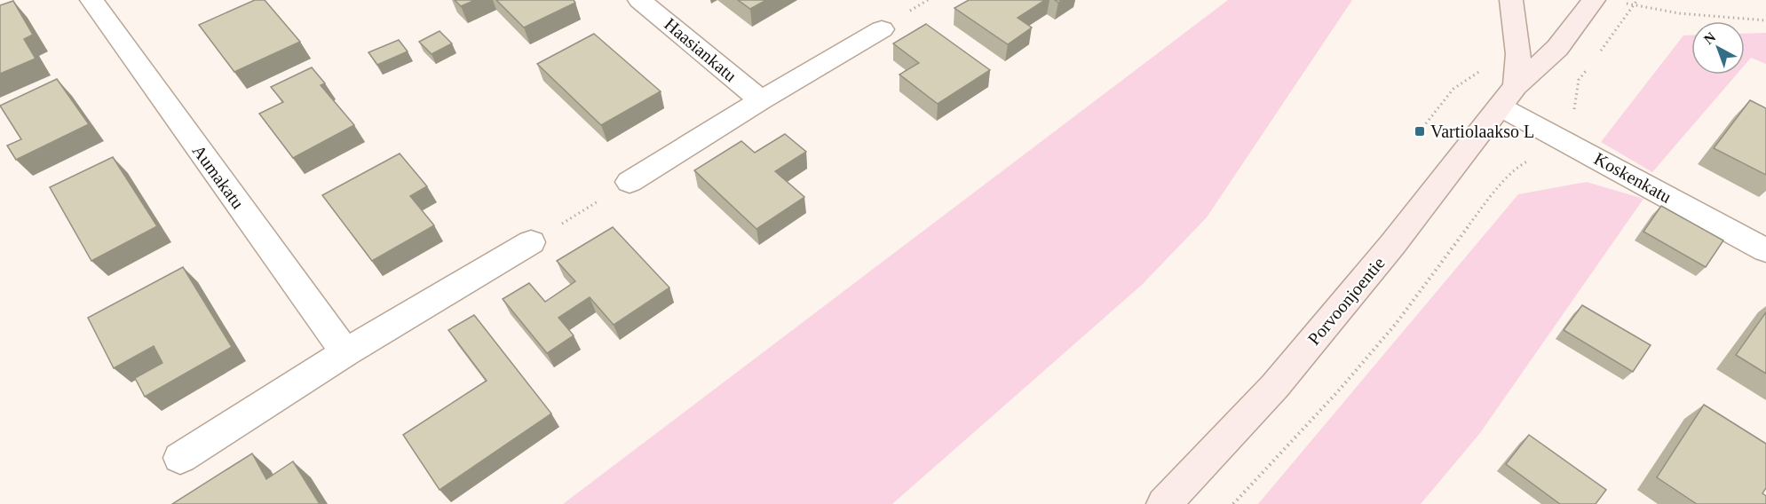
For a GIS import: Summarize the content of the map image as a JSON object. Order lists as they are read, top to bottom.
{
  "streets": {
    "street": [
      "Haasiankatu",
      "Aumakatu",
      "Koskenkatu",
      "Porvoonjoentie"
    ]
  },
  "crossings": [
    ["Koskenkatu", "Porvoonjoentie"]
  ],
  "places": {
    "transit": ["Vartiolaakso L"]
  },
  "north": "top left"
}
